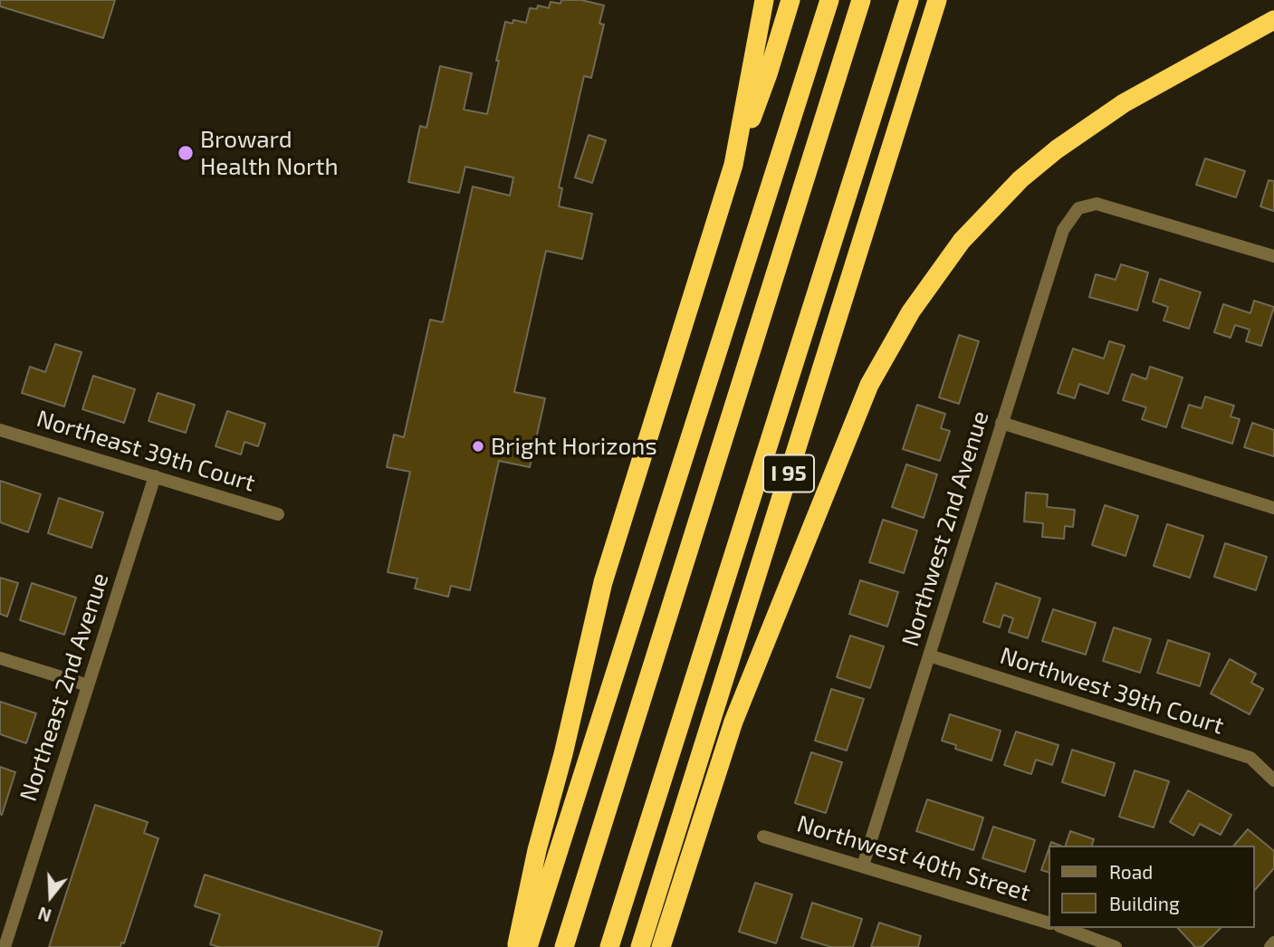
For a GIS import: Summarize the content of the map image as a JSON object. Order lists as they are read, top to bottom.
{
  "streets": {
    "highway": ["I 95"],
    "street": [
      "Northeast 39th Court",
      "Northwest 2nd Avenue",
      "Northeast 2nd Avenue",
      "Northwest 39th Court",
      "Northwest 40th Street"
    ]
  },
  "crossings": [
    ["Northeast 39th Court", "Northeast 2nd Avenue"],
    ["Northwest 2nd Avenue", "Northwest 39th Court"],
    ["Northwest 2nd Avenue", "Northwest 40th Street"]
  ],
  "places": ["Broward Health North", "Bright Horizons"],
  "legend": ["Road", "Building"],
  "north": "bottom"
}
